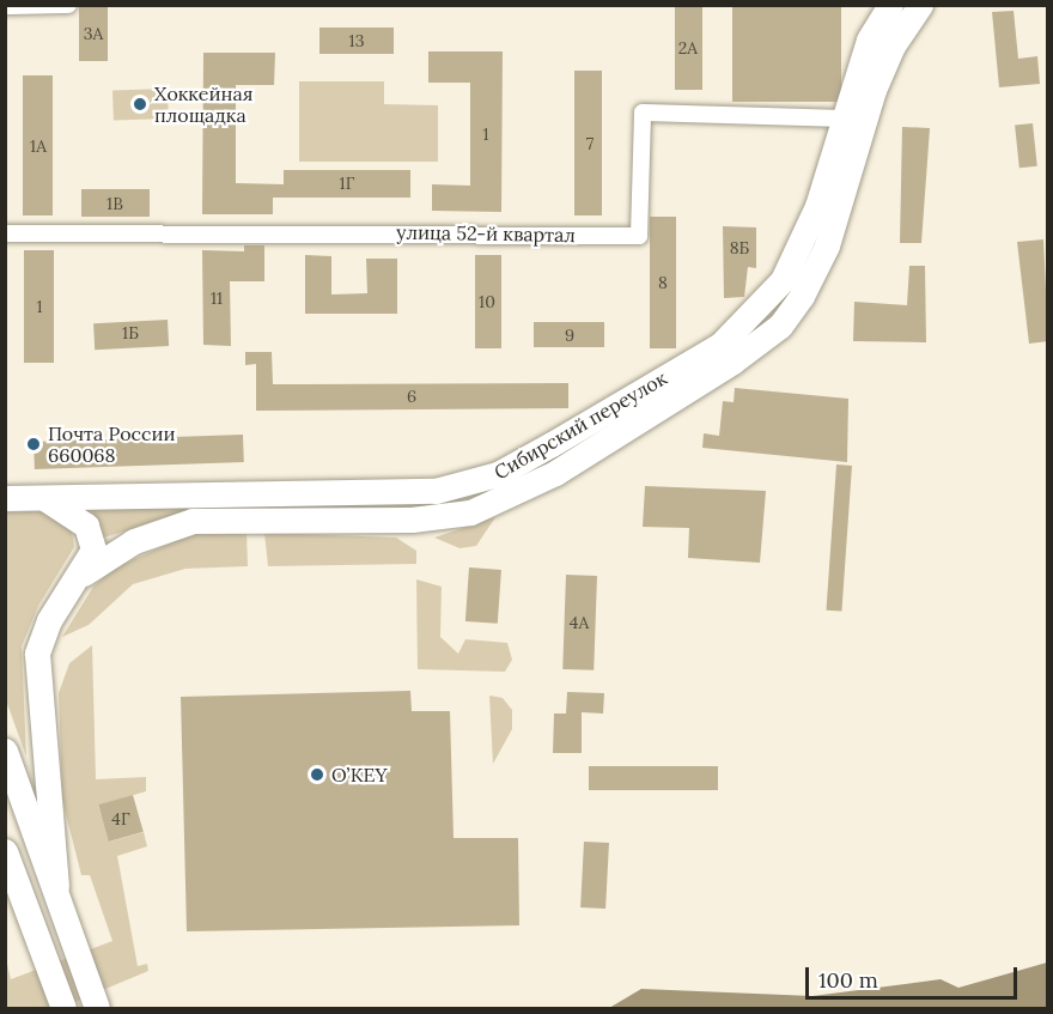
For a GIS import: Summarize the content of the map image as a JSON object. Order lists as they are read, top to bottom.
{
  "streets": {
    "main road": ["Сибирский переулок"],
    "street": ["улица 52-й квартал"]
  },
  "crossings": [
    ["улица 52-й квартал", "Сибирский переулок"]
  ],
  "places": ["Хоккейная площадка", "Почта России 660068", "O’KEY"],
  "house_numbers": [
    "3А",
    "13",
    "2А",
    "1",
    "7",
    "1А",
    "1Г",
    "1В",
    "8Б",
    "8",
    "11",
    "10",
    "1",
    "1Б",
    "9",
    "6",
    "4А",
    "4Г"
  ],
  "scale_bar": "100 m"
}
